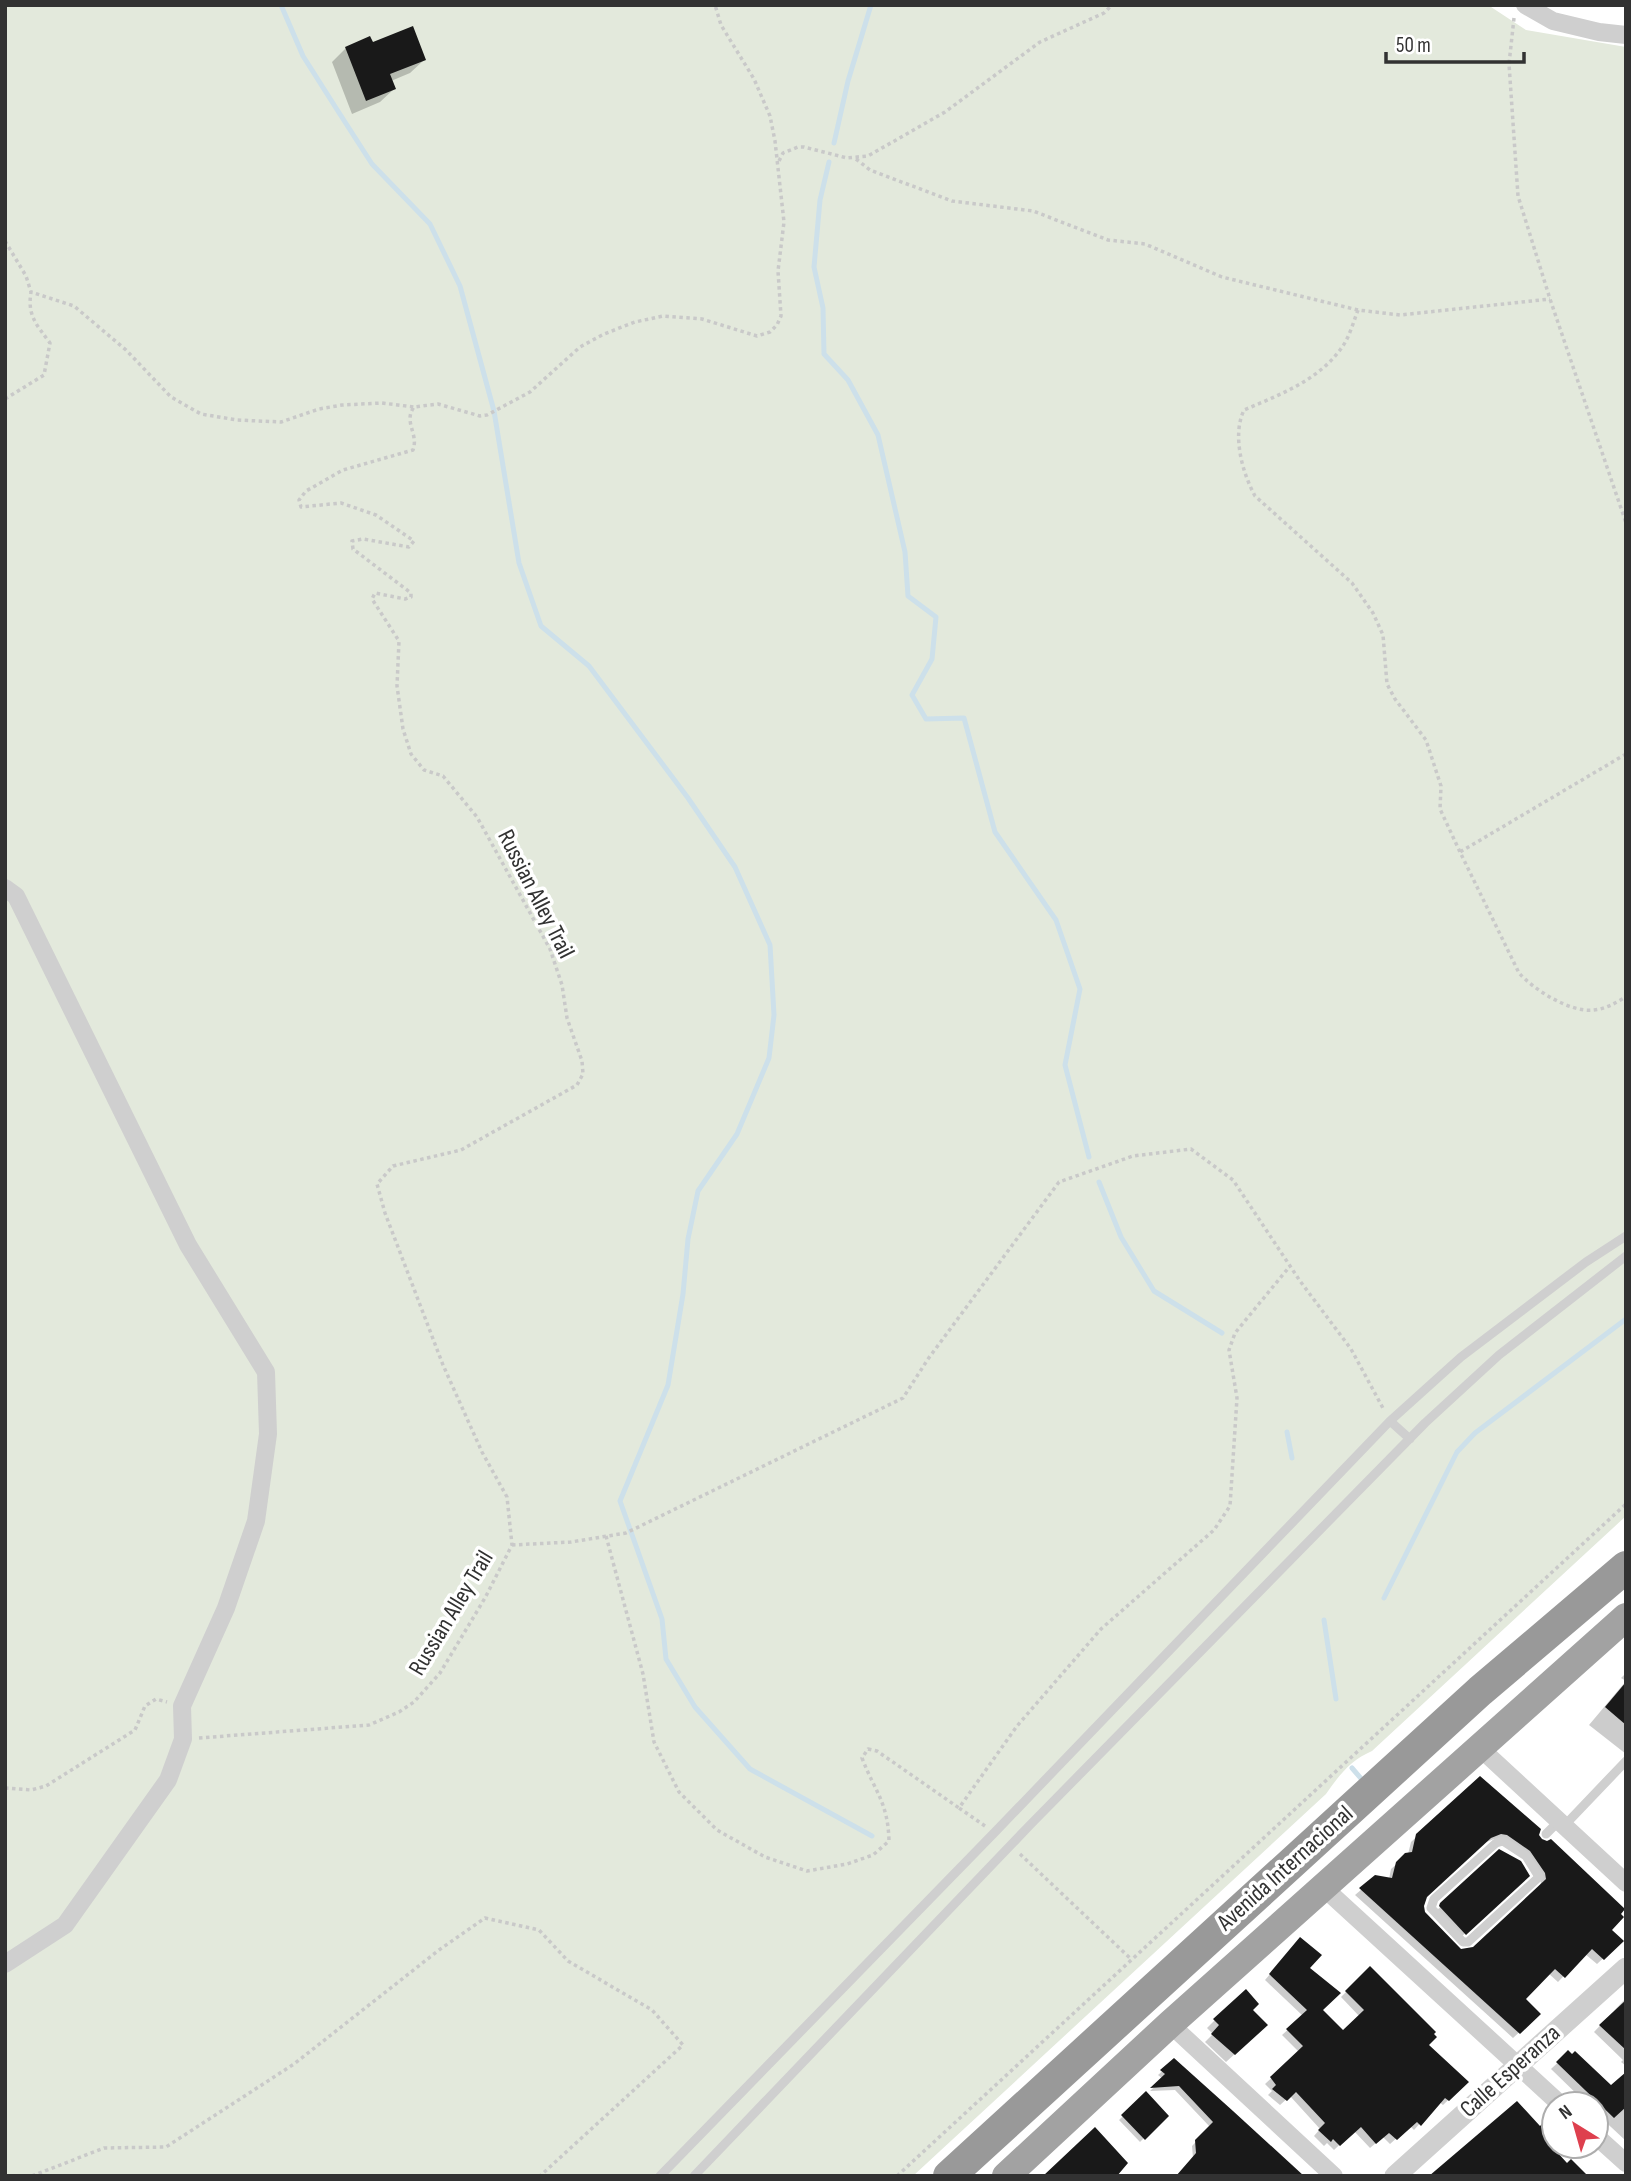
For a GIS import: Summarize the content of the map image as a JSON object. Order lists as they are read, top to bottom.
{
  "streets": {
    "highway": ["Avenida Internacional"],
    "street": ["Calle Esperanza"],
    "path": ["Russian Alley Trail"]
  },
  "scale_bar": "50 m",
  "north": "top left"
}
